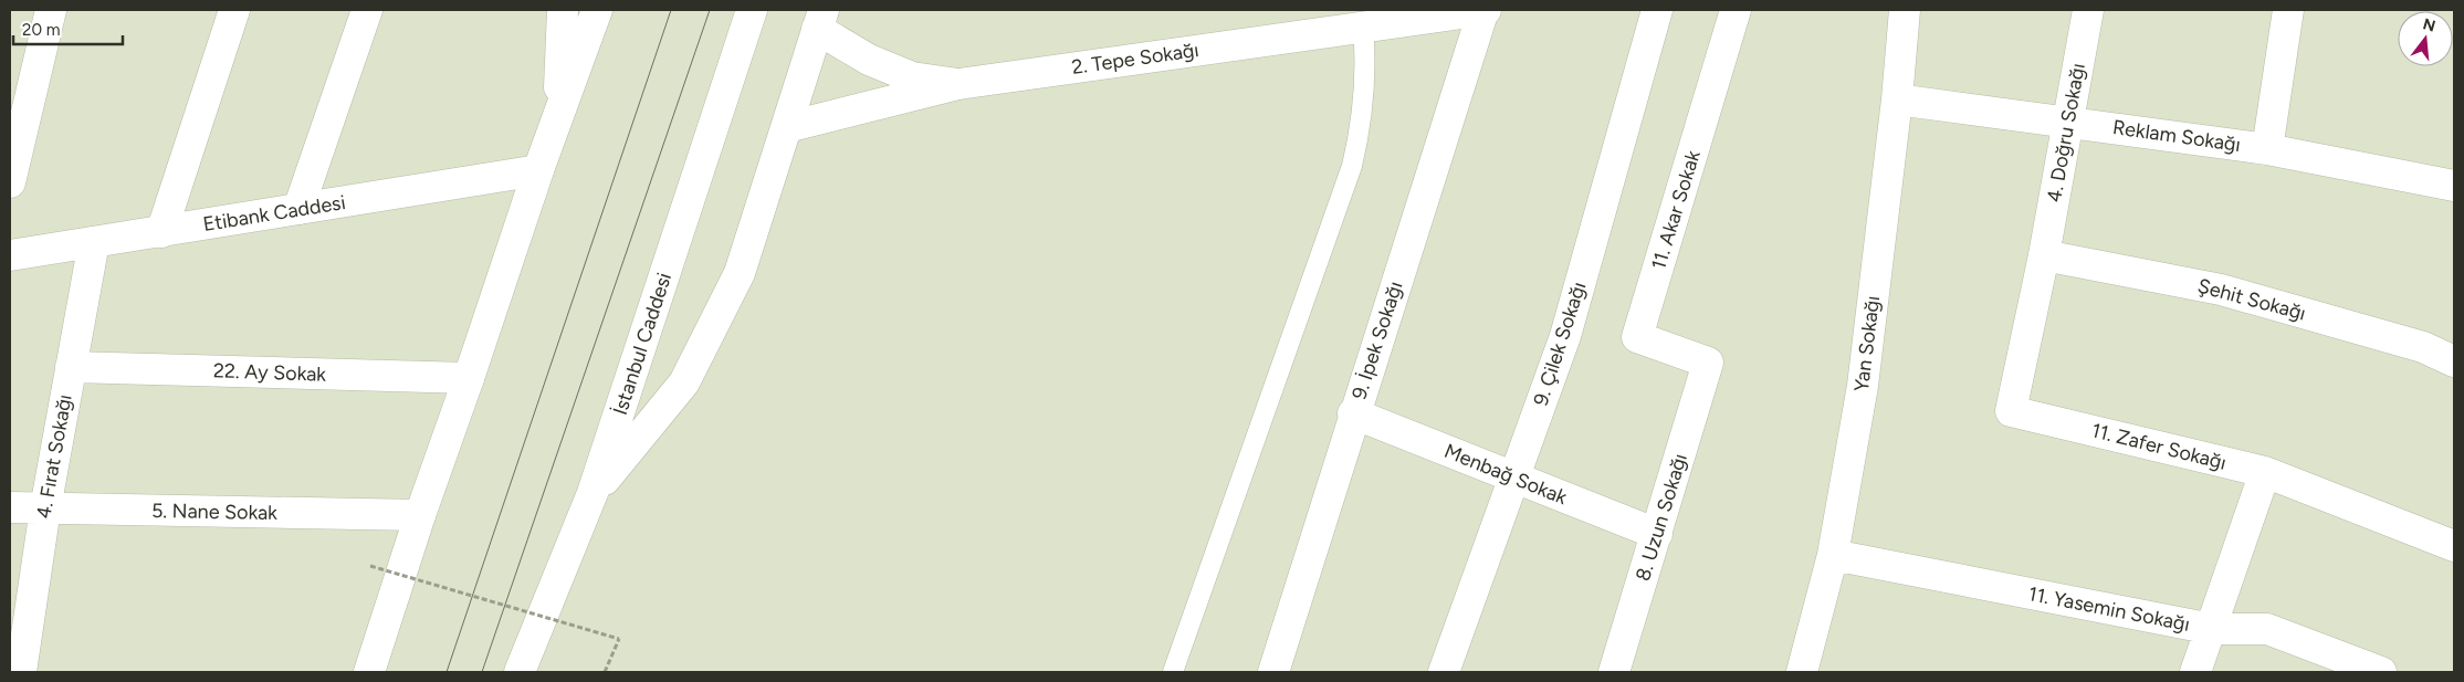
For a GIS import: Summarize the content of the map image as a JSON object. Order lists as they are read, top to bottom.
{
  "streets": {
    "main road": [
      "2. Tepe Sokağı",
      "4. Doğru Sokağı",
      "Reklam Sokağı",
      "11. Akar Sokak",
      "Etibank Caddesi",
      "Şehit Sokağı",
      "9. İpek Sokağı",
      "İstanbul Caddesi",
      "9. Çilek Sokağı",
      "Yan Sokağı",
      "22. Ay Sokak",
      "11. Zafer Sokağı",
      "4. Fırat Sokağı",
      "Menbağ Sokak",
      "5. Nane Sokak",
      "8. Uzun Sokağı",
      "11. Yasemin Sokağı"
    ]
  },
  "crossings": [
    ["2. Tepe Sokağı", "9. İpek Sokağı"],
    ["4. Doğru Sokağı", "Reklam Sokağı"],
    ["4. Doğru Sokağı", "Şehit Sokağı"],
    ["4. Doğru Sokağı", "11. Zafer Sokağı"],
    ["Reklam Sokağı", "Yan Sokağı"],
    ["11. Akar Sokak", "8. Uzun Sokağı"],
    ["Etibank Caddesi", "4. Fırat Sokağı"],
    ["Şehit Sokağı", "11. Zafer Sokağı"],
    ["9. İpek Sokağı", "Menbağ Sokak"],
    ["9. Çilek Sokağı", "Menbağ Sokak"],
    ["Yan Sokağı", "11. Yasemin Sokağı"],
    ["22. Ay Sokak", "4. Fırat Sokağı"],
    ["4. Fırat Sokağı", "5. Nane Sokak"],
    ["Menbağ Sokak", "8. Uzun Sokağı"]
  ],
  "scale_bar": "20 m",
  "north": "top"
}
